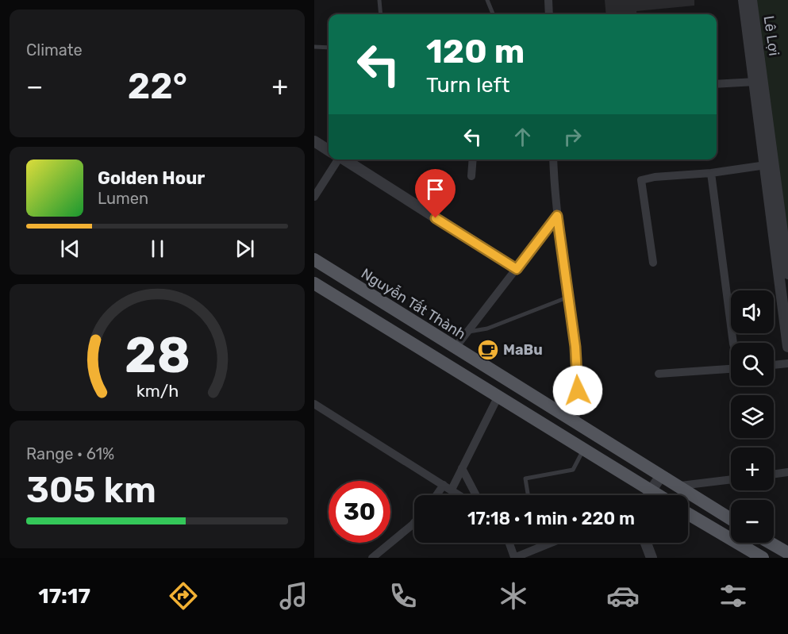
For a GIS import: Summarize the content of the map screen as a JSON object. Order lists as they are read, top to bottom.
{
  "streets": {
    "main road": ["Nguyễn Tất Thành"],
    "street": ["Lê Lợi"]
  },
  "places": {
    "cafe": ["MaBu"]
  },
  "page": {
    "tile": [
      "Climate",
      ["Range · 61%", "305 km"]
    ],
    "turn": ["120 m", "Turn left"],
    "heat": ["−", "22°", "+"],
    "song": ["Golden Hour", "Lumen"],
    "map_buttons": ["+", "−"],
    "limit": "30",
    "trip": "17:18 · 1 min · 220 m",
    "tabs": "17:17",
    "gauge": ["28", "km/h"]
  }
}
